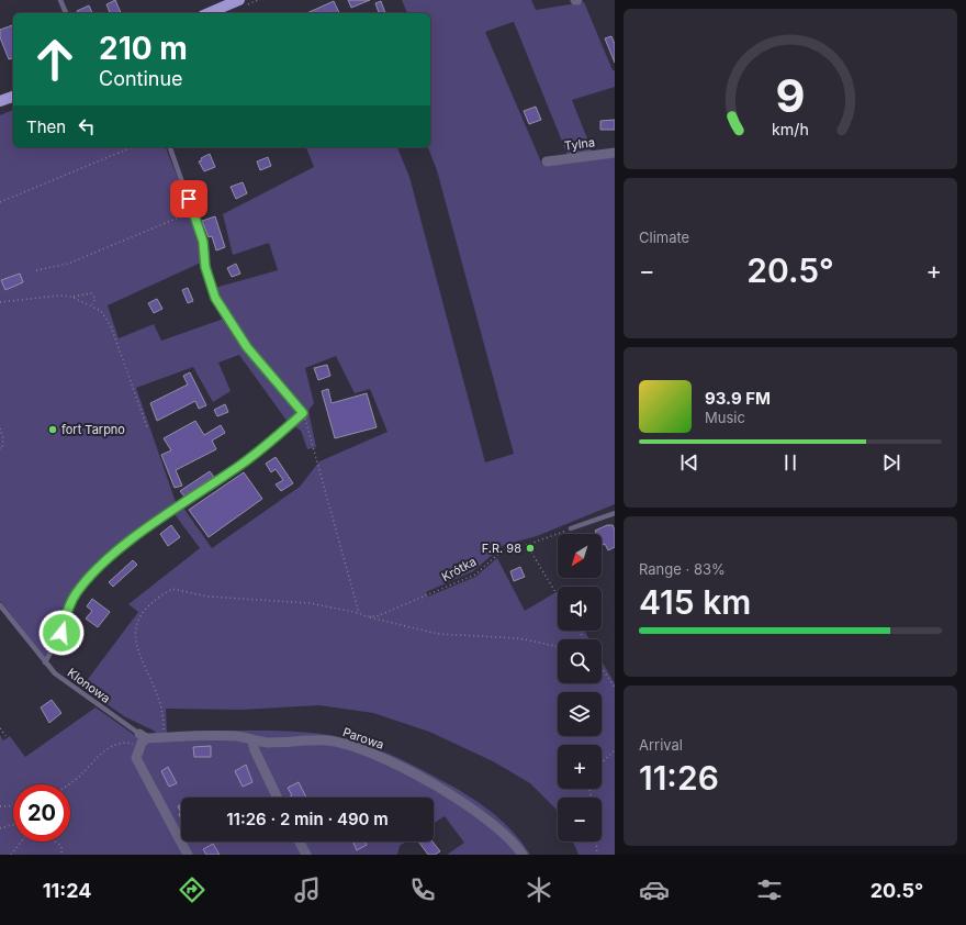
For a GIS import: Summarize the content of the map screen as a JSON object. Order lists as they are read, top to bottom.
{
  "streets": {
    "street": ["Tylna", "Parowa"],
    "lane": ["Klonowa"],
    "path": ["Krótka"]
  },
  "crossings": [
    ["Klonowa", "Parowa"]
  ],
  "places": ["fort Tarpno", "F.R. 98"],
  "north": "bottom left",
  "page": {
    "turn": ["210 m", "Continue"],
    "then": "Then",
    "tile": [
      "Climate",
      ["Range · 83%", "415 km"],
      ["Arrival", "11:26"]
    ],
    "heat": ["−", "20.5°", "+"],
    "song": ["93.9 FM", "Music"],
    "map_buttons": ["+", "−"],
    "limit": "20",
    "trip": "11:26 · 2 min · 490 m",
    "tabs": ["11:24", "20.5°"],
    "gauge": ["9", "km/h"]
  }
}
